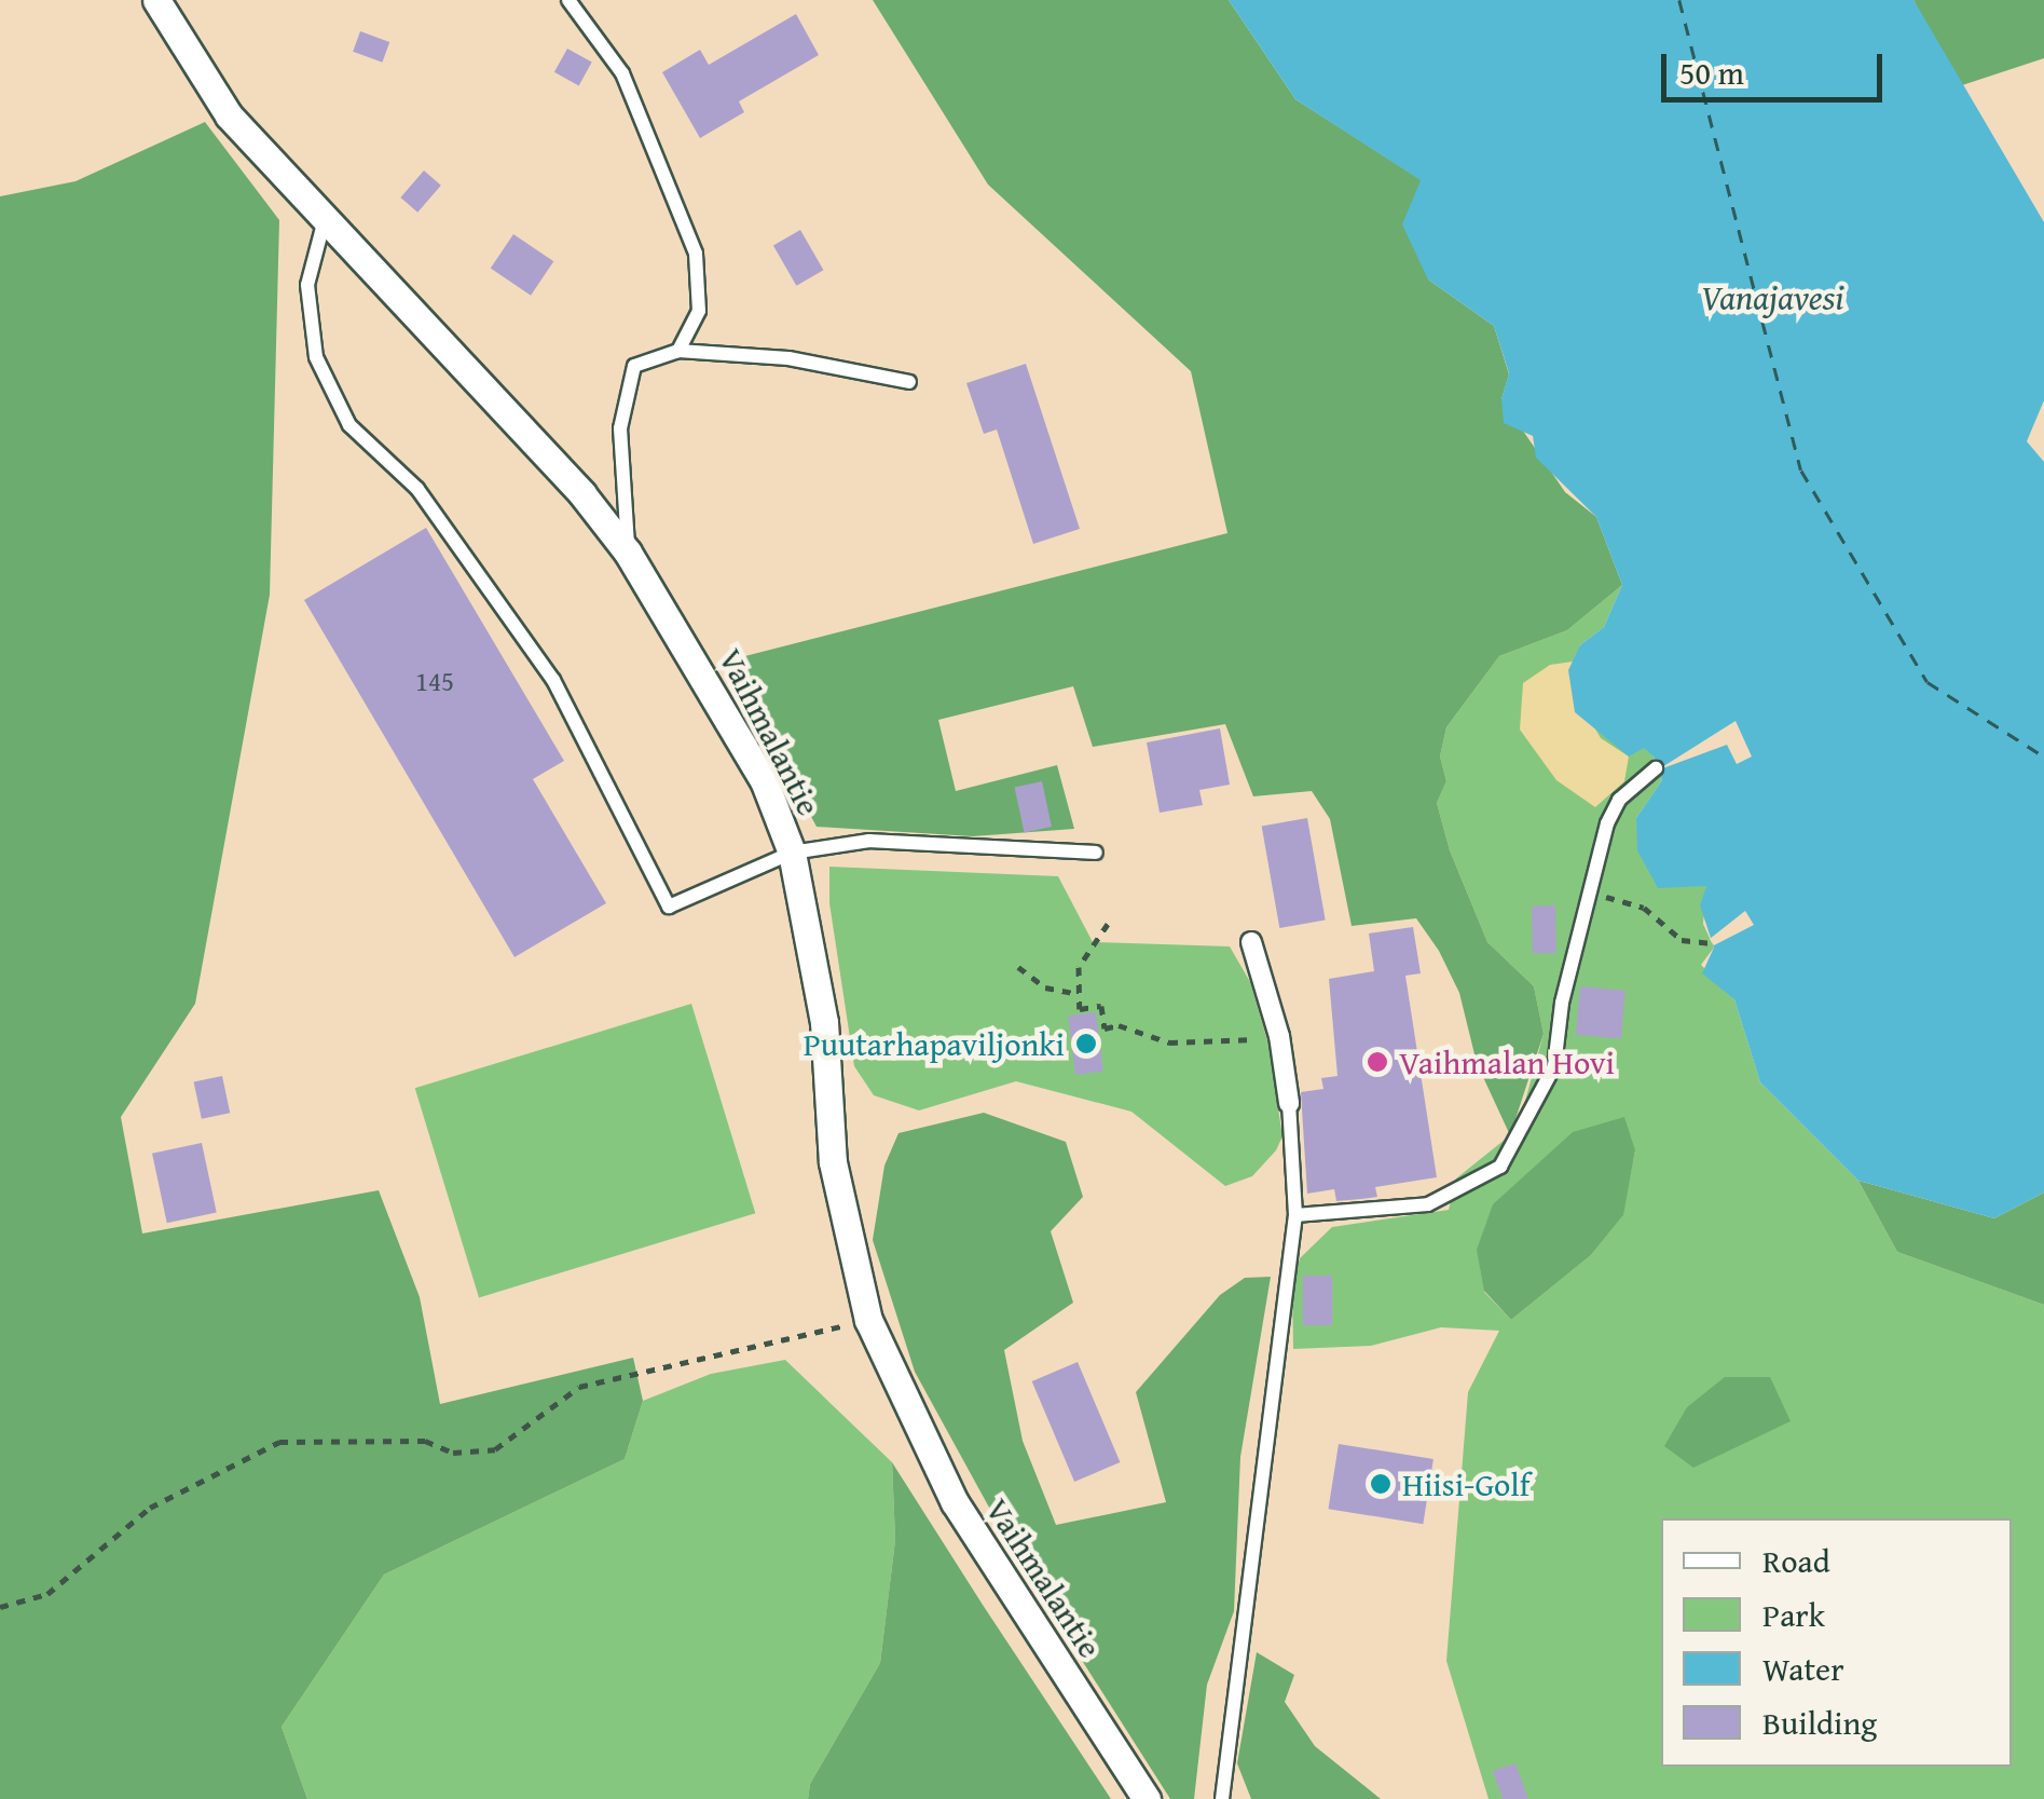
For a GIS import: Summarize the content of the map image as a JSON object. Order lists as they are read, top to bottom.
{
  "streets": {
    "street": ["Vaihmalantie"]
  },
  "water": ["Vanajavesi"],
  "places": ["Puutarhapaviljonki", "Vaihmalan Hovi", "Hiisi-Golf"],
  "house_numbers": ["145"],
  "legend": [
    "Road",
    "Park",
    "Water",
    "Building"
  ],
  "scale_bar": "50 m"
}
